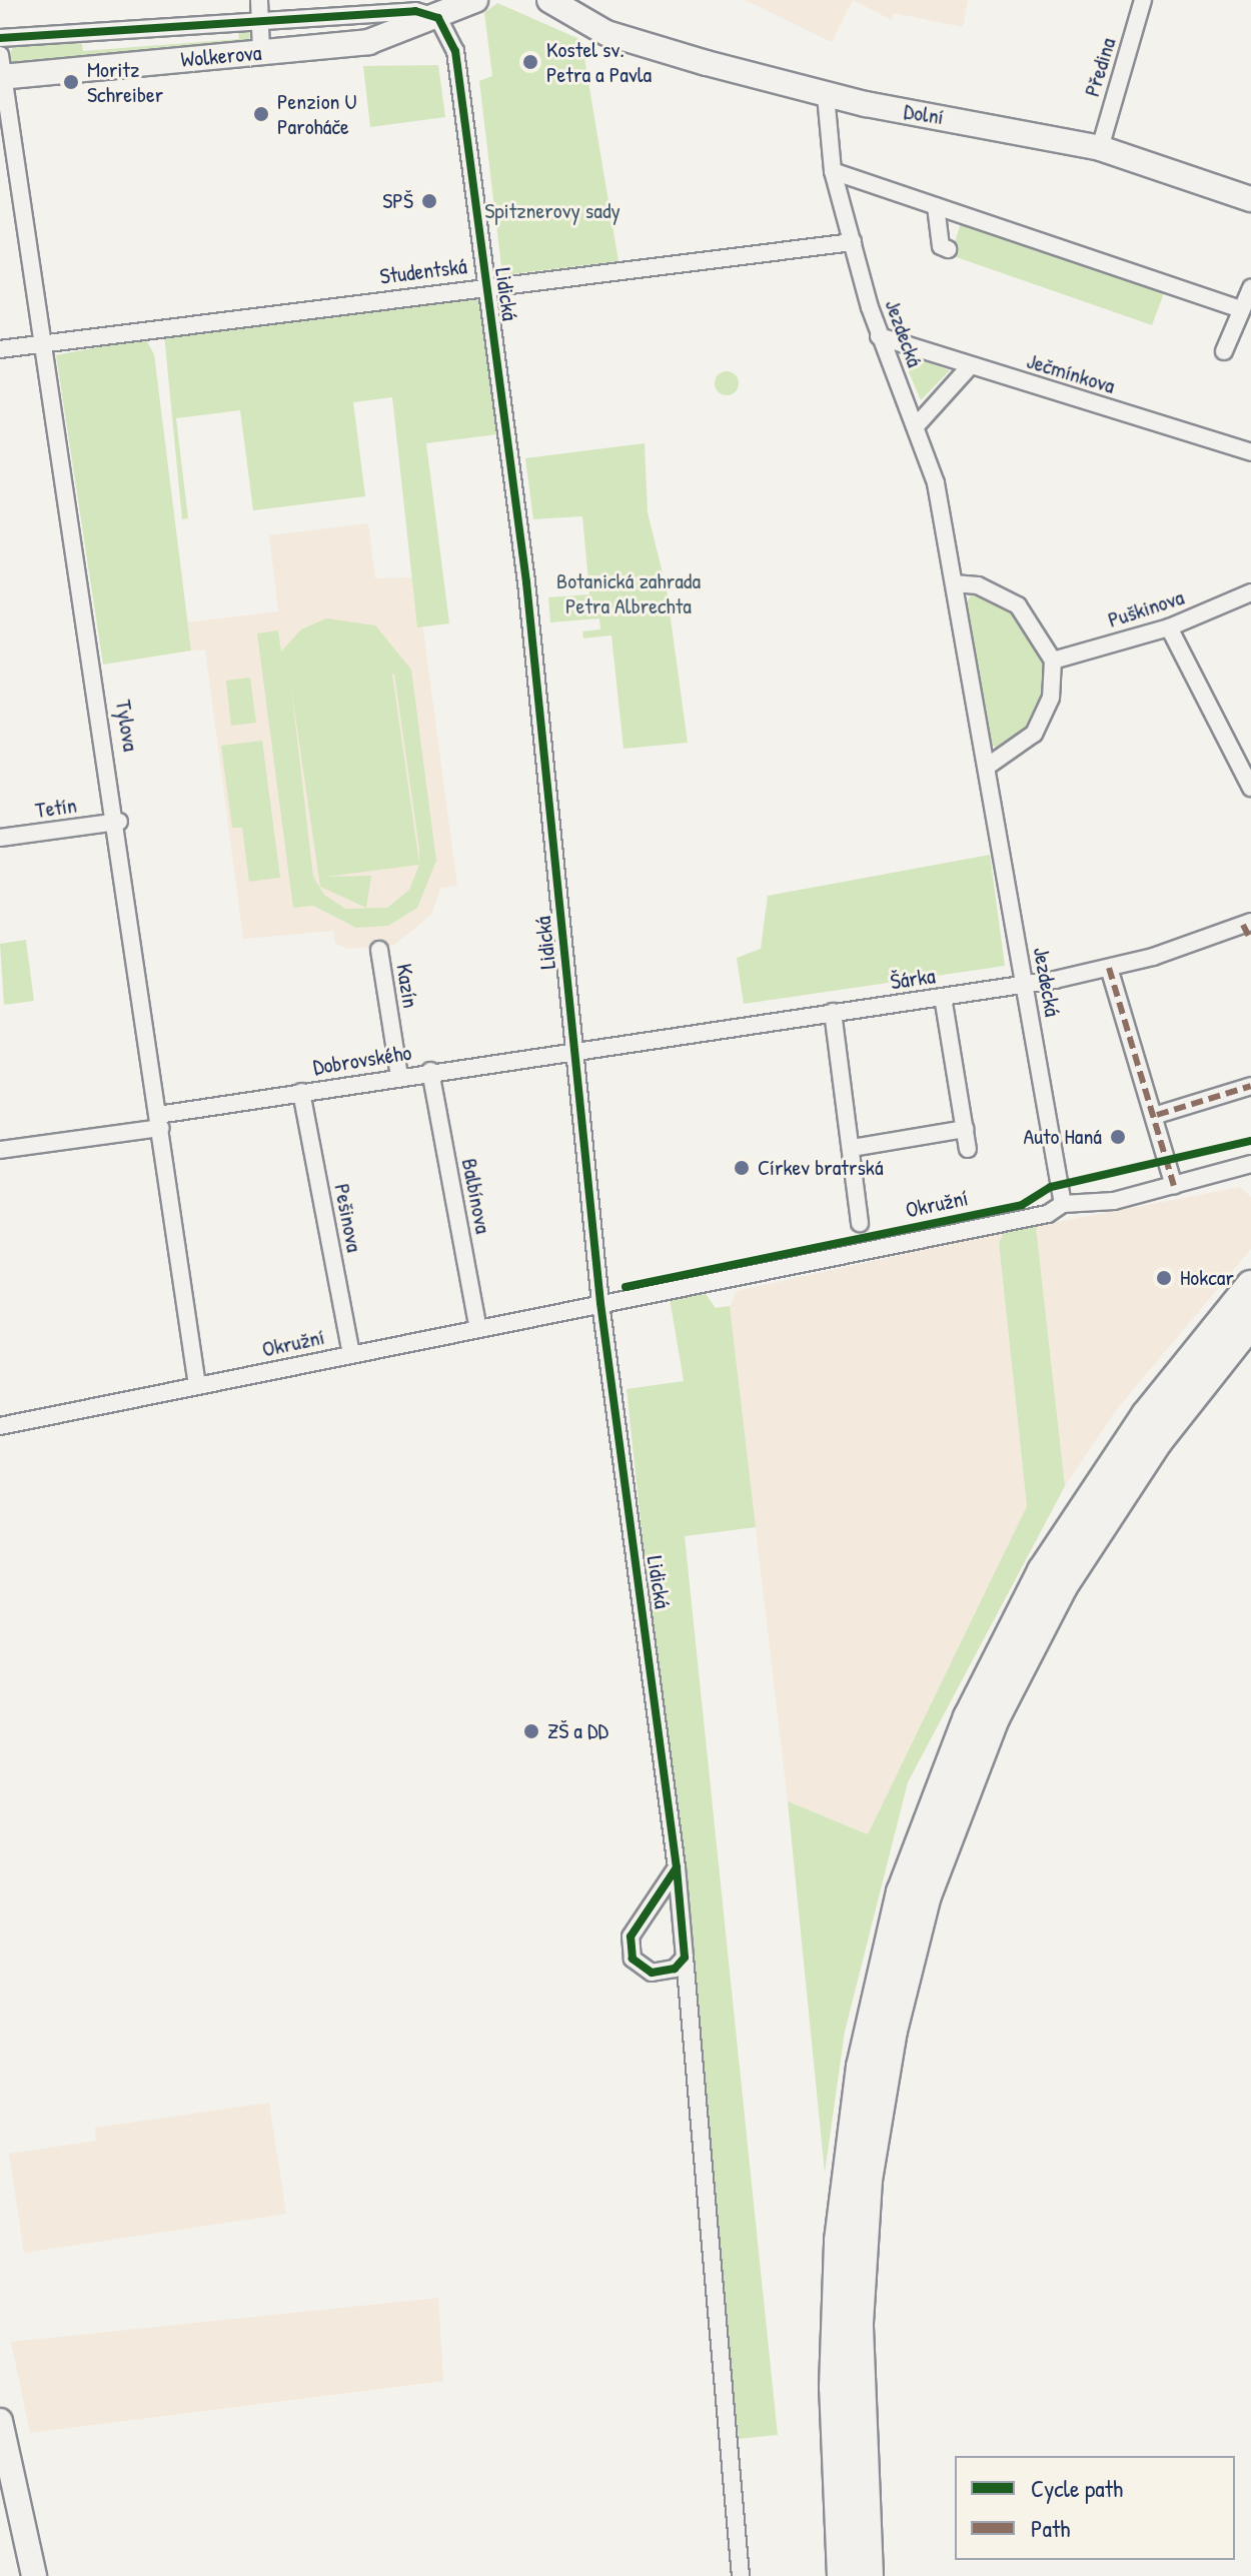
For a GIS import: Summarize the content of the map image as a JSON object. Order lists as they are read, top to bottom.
{
  "streets": {
    "main road": ["Wolkerova", "Dolní"],
    "street": [
      "Předina",
      "Studentská",
      "Lidická",
      "Jezdecká",
      "Ječmínkova",
      "Puškinova",
      "Tylova",
      "Tetín",
      "Šárka",
      "Kazín",
      "Dobrovského",
      "Balbínova",
      "Okružní",
      "Pešinova"
    ]
  },
  "crossings": [
    ["Wolkerova", "Lidická"],
    ["Wolkerova", "Tylova"],
    ["Předina", "Dolní"],
    ["Dolní", "Jezdecká"],
    ["Studentská", "Lidická"],
    ["Studentská", "Jezdecká"],
    ["Studentská", "Tylova"],
    ["Lidická", "Šárka"],
    ["Lidická", "Dobrovského"],
    ["Lidická", "Okružní"],
    ["Jezdecká", "Ječmínkova"],
    ["Jezdecká", "Šárka"],
    ["Jezdecká", "Okružní"],
    ["Tylova", "Tetín"],
    ["Tylova", "Dobrovského"],
    ["Tylova", "Okružní"],
    ["Šárka", "Dobrovského"],
    ["Kazín", "Dobrovského"],
    ["Dobrovského", "Balbínova"],
    ["Dobrovského", "Pešinova"],
    ["Balbínova", "Okružní"],
    ["Okružní", "Pešinova"]
  ],
  "parks": ["Spitznerovy sady", "Botanická zahrada Petra Albrechta"],
  "places": [
    "Kostel sv. Petra a Pavla",
    "Moritz Schreiber",
    "Penzion U Paroháče",
    "SPŠ",
    "Auto Haná",
    "Církev bratrská",
    "Hokcar",
    "ZŠ a DD"
  ],
  "legend": ["Cycle path", "Path"]
}
